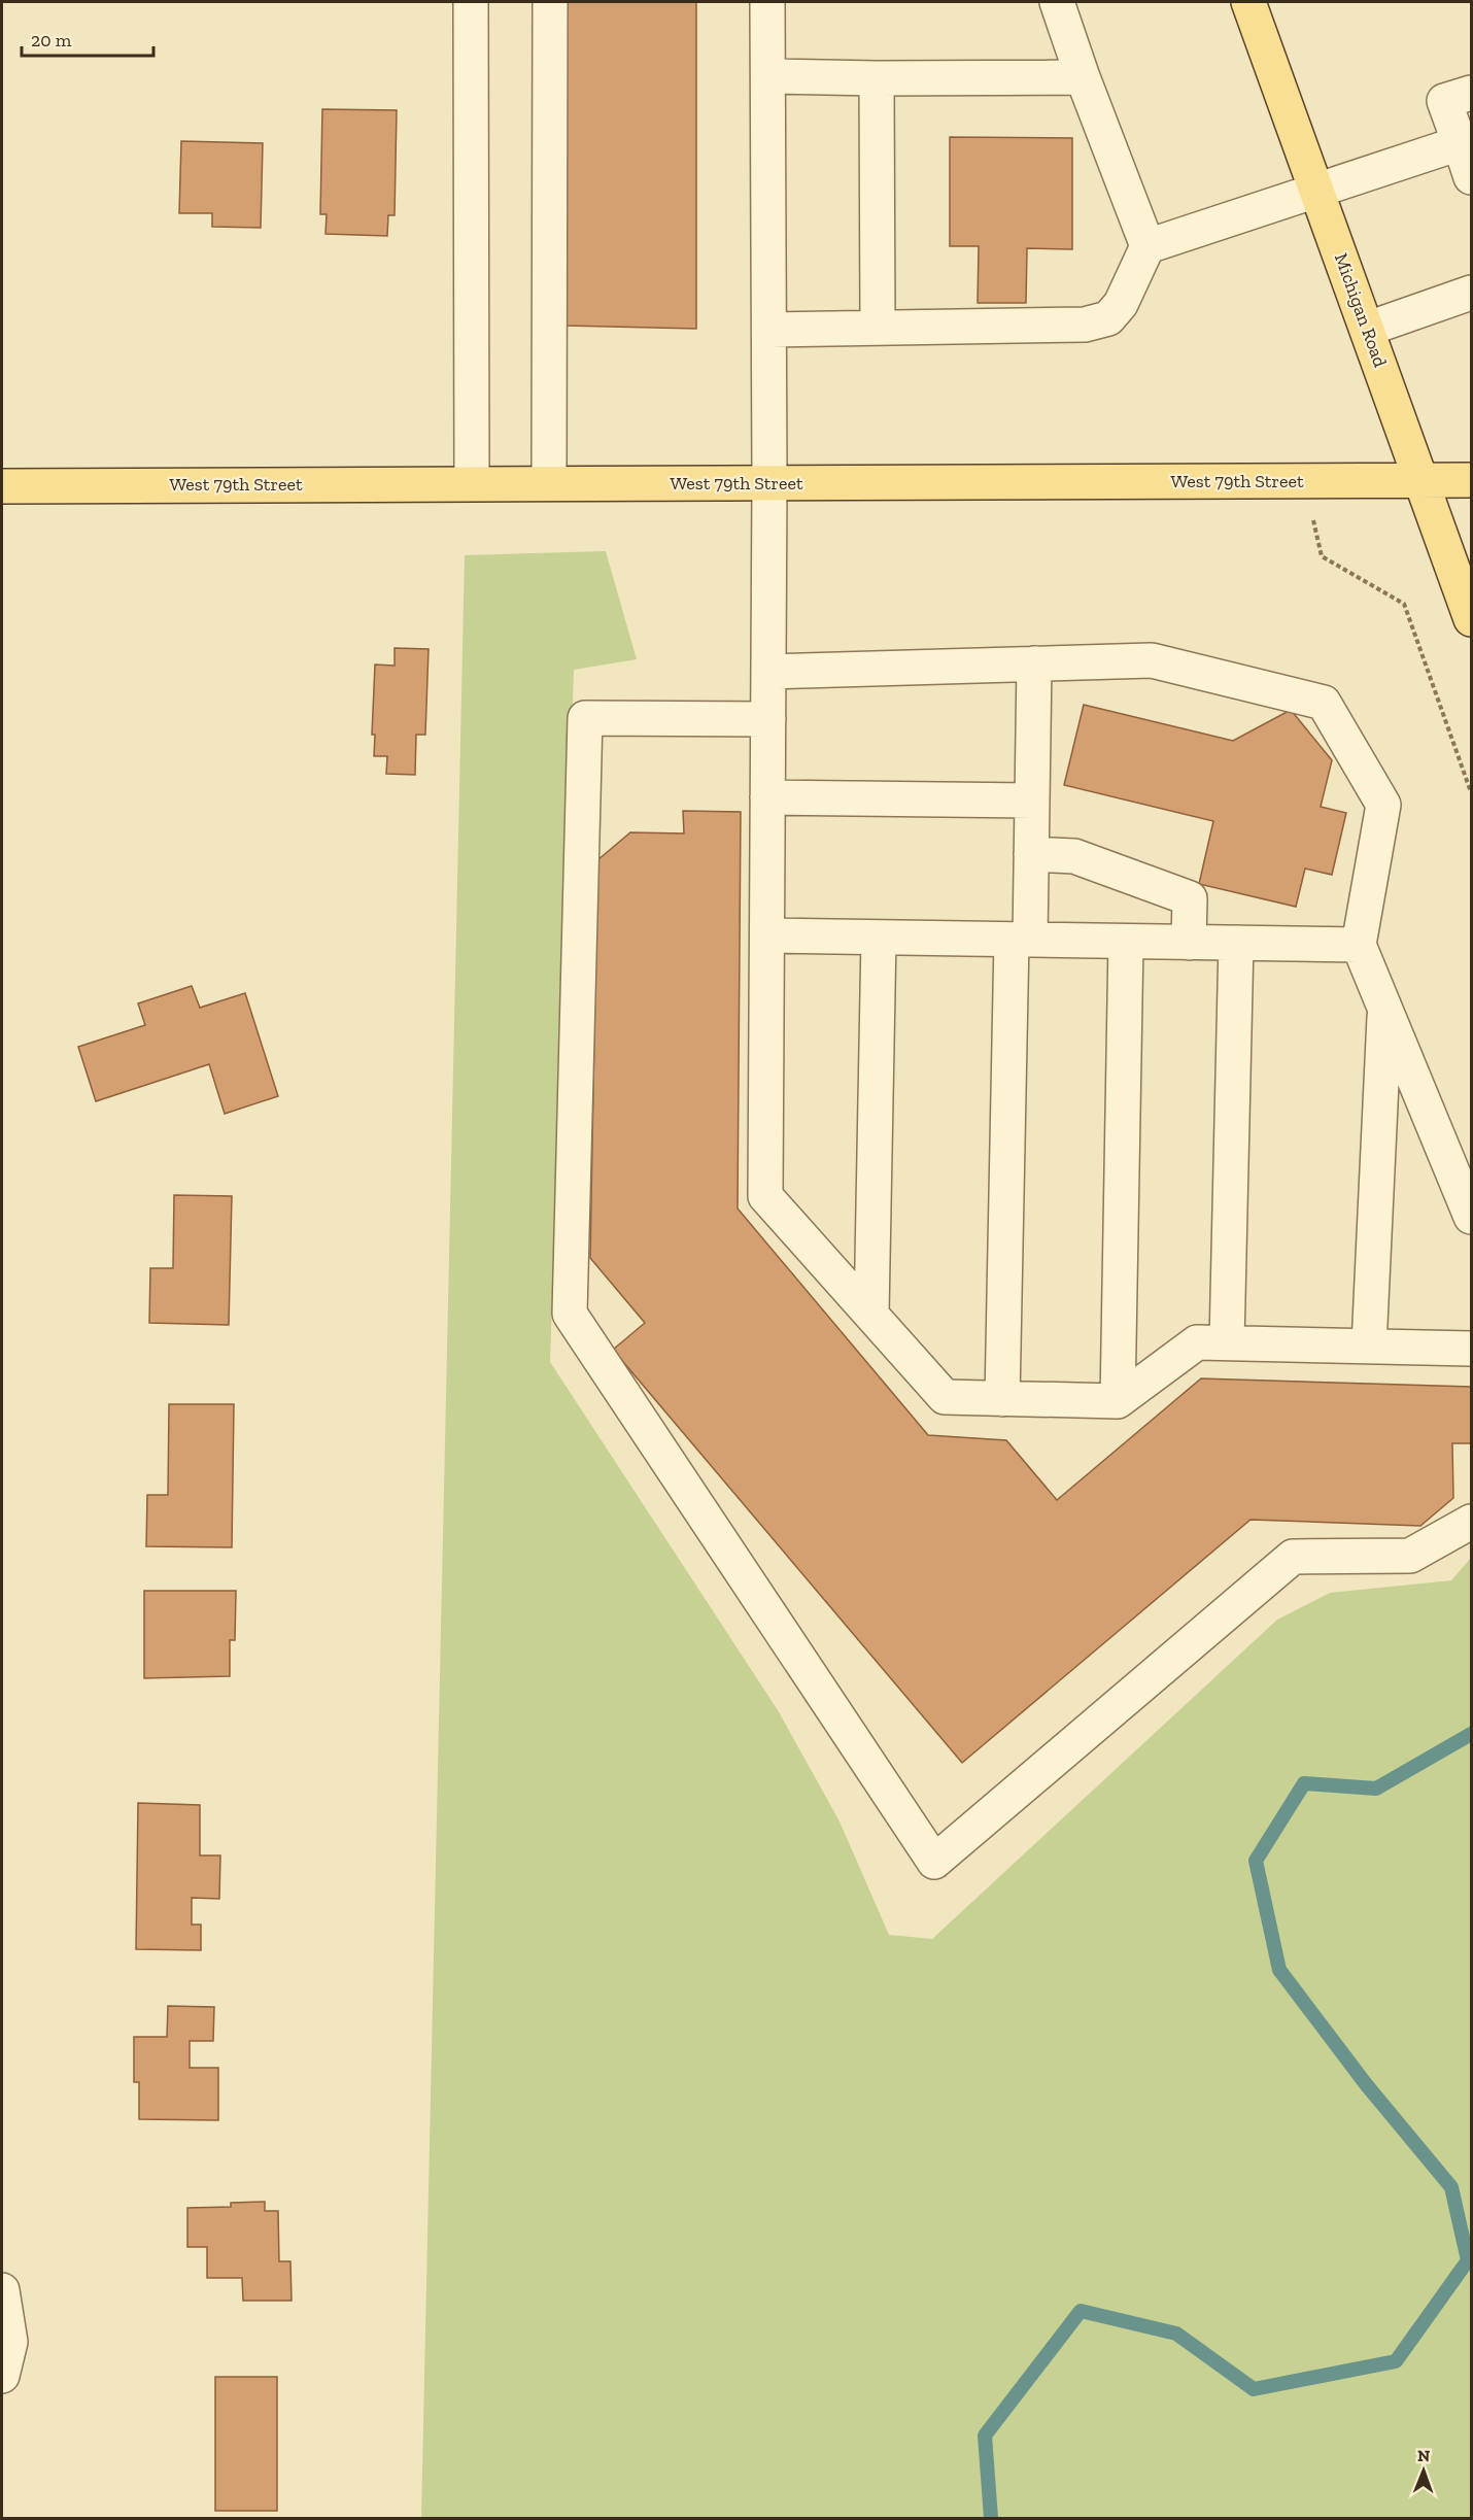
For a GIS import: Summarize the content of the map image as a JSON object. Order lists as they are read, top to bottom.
{
  "streets": {
    "main road": ["Michigan Road", "West 79th Street"]
  },
  "crossings": [
    ["Michigan Road", "West 79th Street"]
  ],
  "scale_bar": "20 m",
  "north": "top"
}
